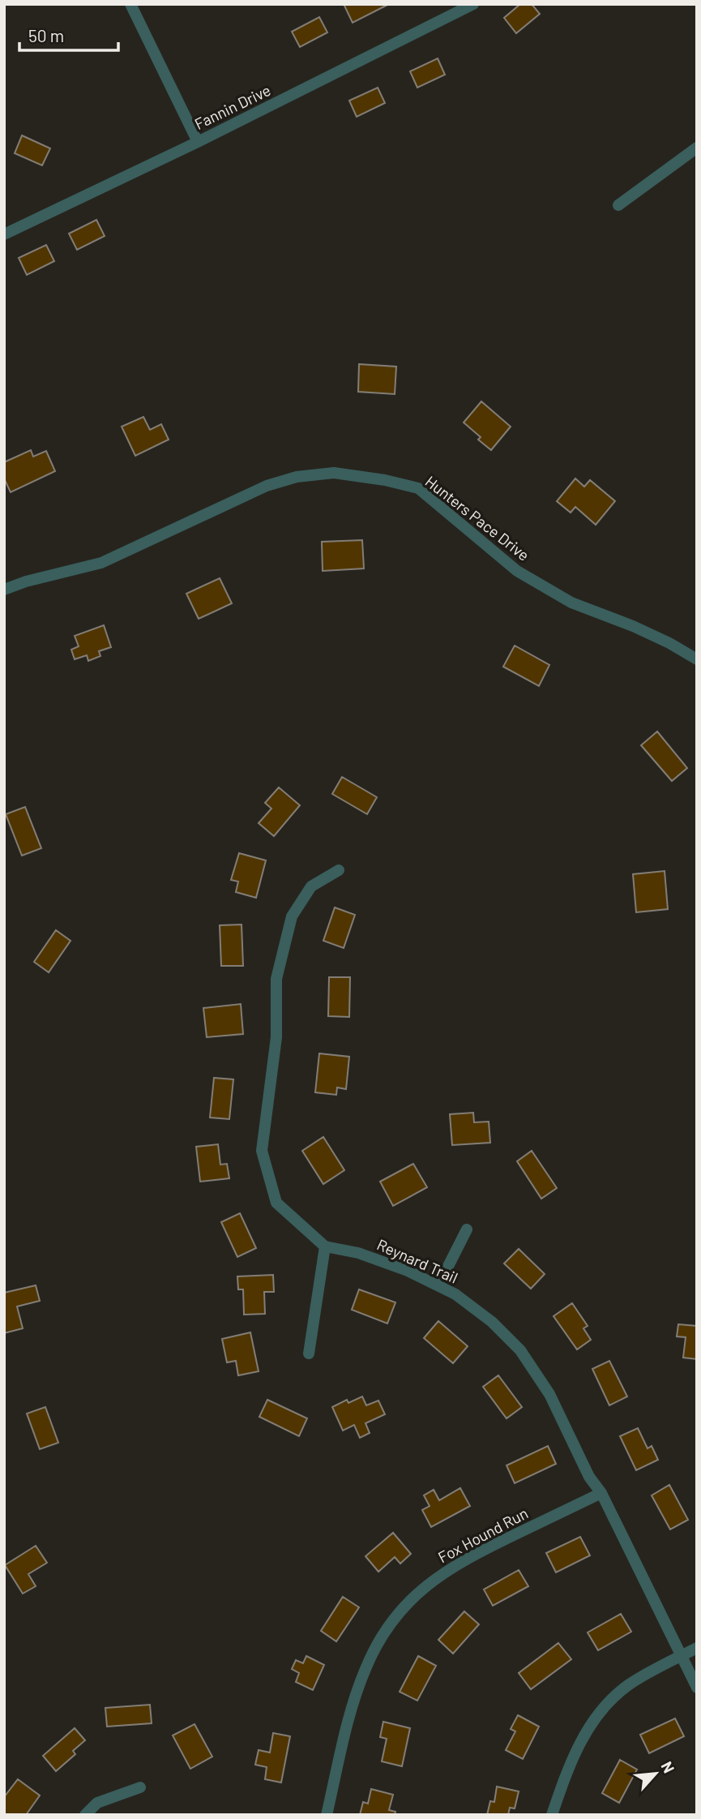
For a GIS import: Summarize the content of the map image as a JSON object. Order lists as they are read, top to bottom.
{
  "streets": {
    "street": [
      "Fannin Drive",
      "Hunters Pace Drive",
      "Reynard Trail",
      "Fox Hound Run"
    ]
  },
  "crossings": [
    ["Reynard Trail", "Fox Hound Run"]
  ],
  "scale_bar": "50 m",
  "north": "top right"
}
